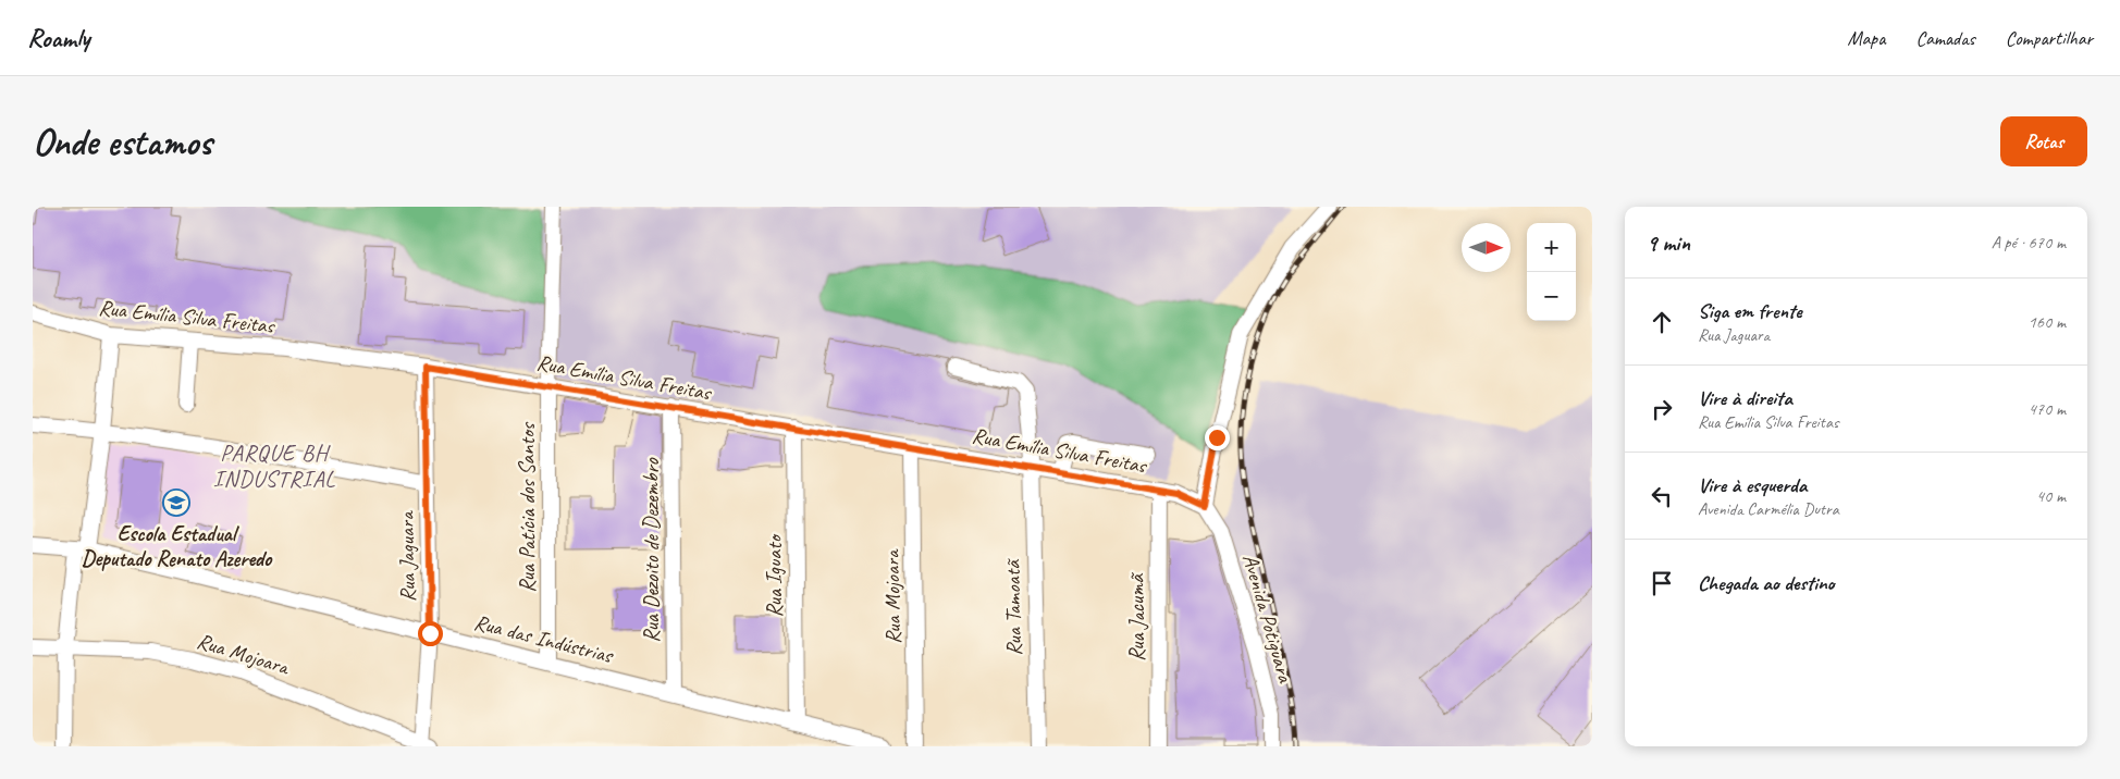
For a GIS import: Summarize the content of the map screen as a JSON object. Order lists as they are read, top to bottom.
{
  "streets": {
    "street": [
      "Rua Emília Silva Freitas",
      "Rua Patícia dos Santos",
      "Rua Dezoito de Dezembro",
      "Rua Jaguara",
      "Rua Iguato",
      "Rua Mojoara",
      "Rua Tamoatã",
      "Rua Jacumã",
      "Avenida Potiguara",
      "Rua das Indústrias"
    ]
  },
  "crossings": [
    ["Rua Emília Silva Freitas", "Rua Patícia dos Santos"],
    ["Rua Emília Silva Freitas", "Rua Dezoito de Dezembro"],
    ["Rua Emília Silva Freitas", "Rua Jaguara"],
    ["Rua Emília Silva Freitas", "Rua Iguato"],
    ["Rua Emília Silva Freitas", "Rua Mojoara"],
    ["Rua Emília Silva Freitas", "Rua Tamoatã"],
    ["Rua Emília Silva Freitas", "Rua Jacumã"],
    ["Rua Emília Silva Freitas", "Avenida Potiguara"],
    ["Rua Patícia dos Santos", "Rua das Indústrias"],
    ["Rua Dezoito de Dezembro", "Rua das Indústrias"],
    ["Rua Jaguara", "Rua Mojoara"],
    ["Rua Jaguara", "Rua das Indústrias"],
    ["Rua Iguato", "Rua das Indústrias"]
  ],
  "districts": ["PARQUE BH INDUSTRIAL"],
  "places": {
    "school or university": ["Escola Estadual Deputado Renato Azeredo"]
  },
  "north": "right",
  "page": {
    "header": "Roamly",
    "nav": ["Mapa", "Camadas", "Compartilhar"],
    "buttons": "Rotas",
    "title": "Onde estamos",
    "heading": ["9 min", "A pé · 670 m"],
    "map_buttons": ["+", "−"],
    "list": [
      ["Siga em frente", "Rua Jaguara", "160 m"],
      ["Vire à direita", "Rua Emília Silva Freitas", "470 m"],
      ["Vire à esquerda", "Avenida Carmélia Dutra", "40 m"],
      "Chegada ao destino"
    ]
  }
}
